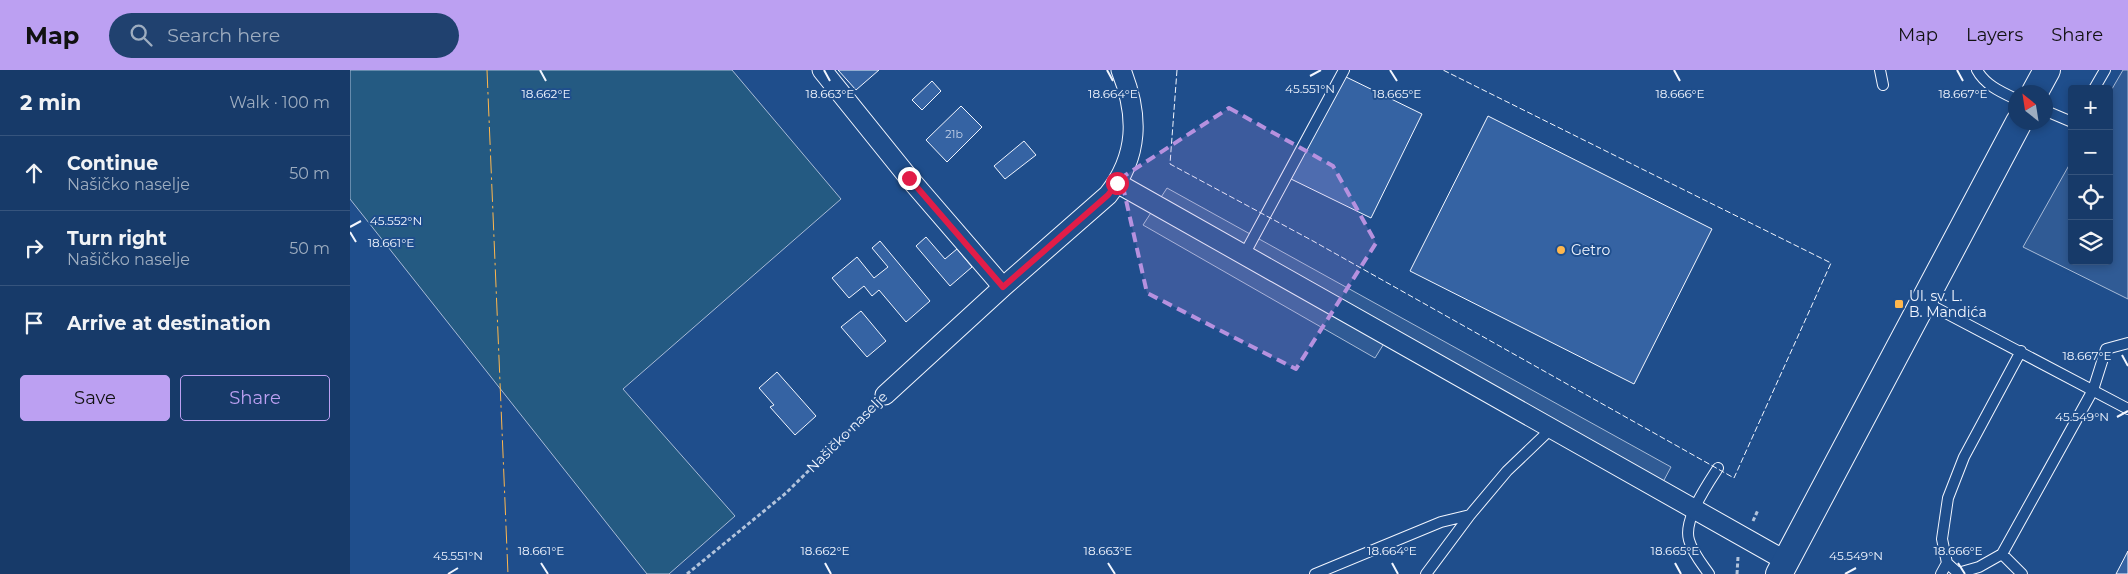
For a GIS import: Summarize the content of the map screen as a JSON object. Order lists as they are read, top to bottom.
{
  "streets": {
    "street": ["Našičko naselje"]
  },
  "places": {
    "other": ["Getro"],
    "transit": ["Ul. sv. L. B. Mandića"]
  },
  "house_numbers": ["21b"],
  "north": "top left",
  "page": {
    "header": "Map",
    "search": "Search here",
    "nav": ["Map", "Layers", "Share"],
    "heading": ["2 min", "Walk · 100 m"],
    "map_buttons": ["+", "−"],
    "list": [
      ["Continue", "Našičko naselje", "50 m"],
      ["Turn right", "Našičko naselje", "50 m"],
      "Arrive at destination"
    ],
    "buttons": ["Save", "Share"]
  },
  "coordinates": [
    "45.551°N",
    "18.662°E",
    "18.663°E",
    "18.665°E",
    "18.666°E",
    "18.667°E",
    "18.664°E",
    "45.552°N",
    "18.661°E",
    "45.549°N"
  ]
}
